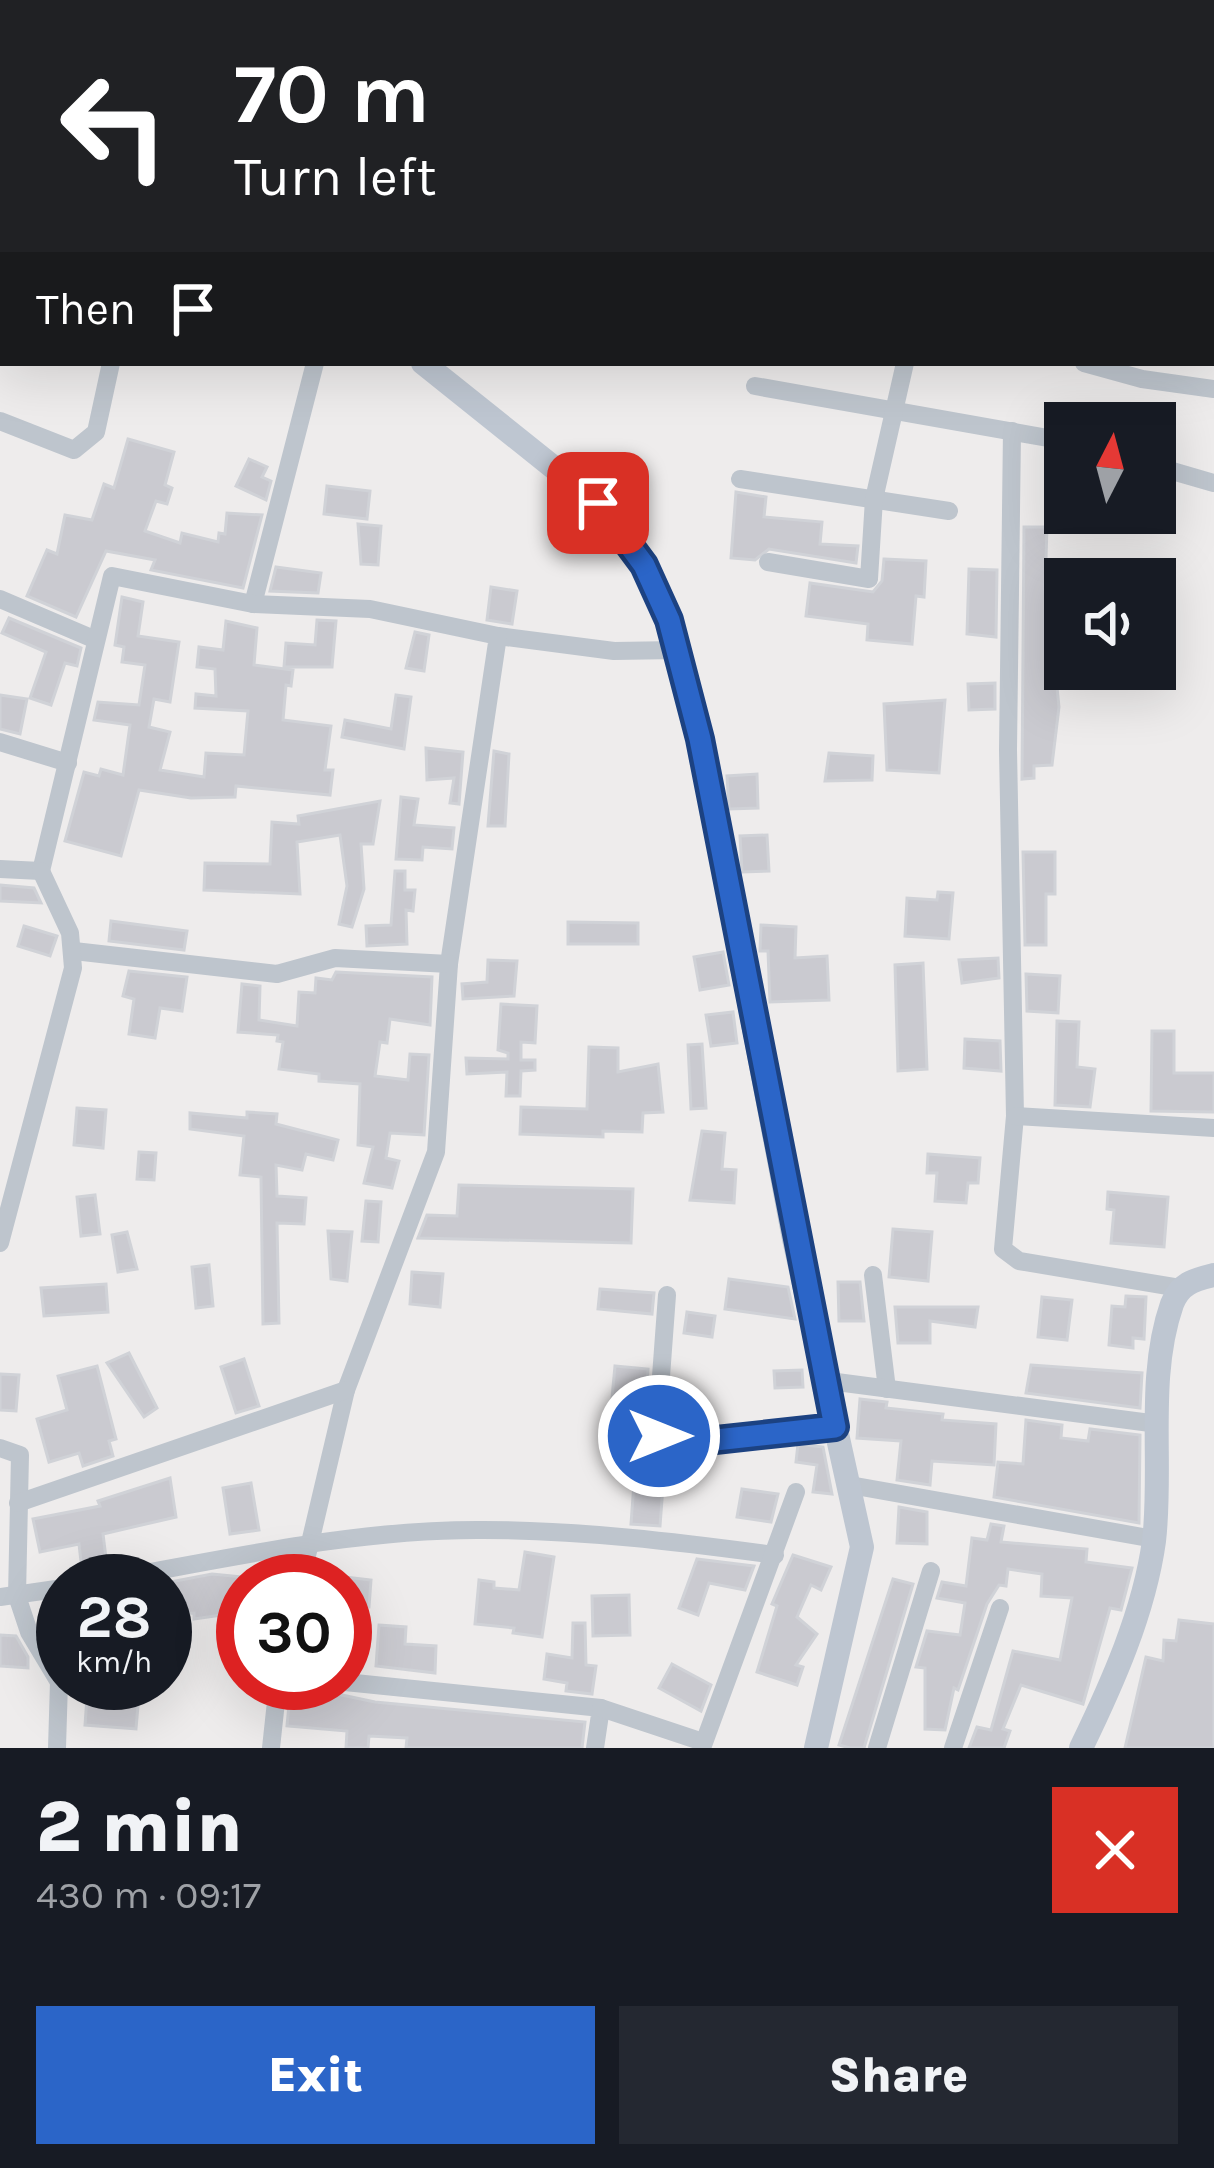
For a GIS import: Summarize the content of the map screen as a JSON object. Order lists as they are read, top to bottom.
{
  "north": "top",
  "page": {
    "turn": ["70 m", "Turn left"],
    "then": "Then",
    "speed": "28 km/h",
    "limit": "30",
    "heading": ["2 min", "430 m · 09:17"],
    "buttons": ["Exit", "Share"]
  }
}
